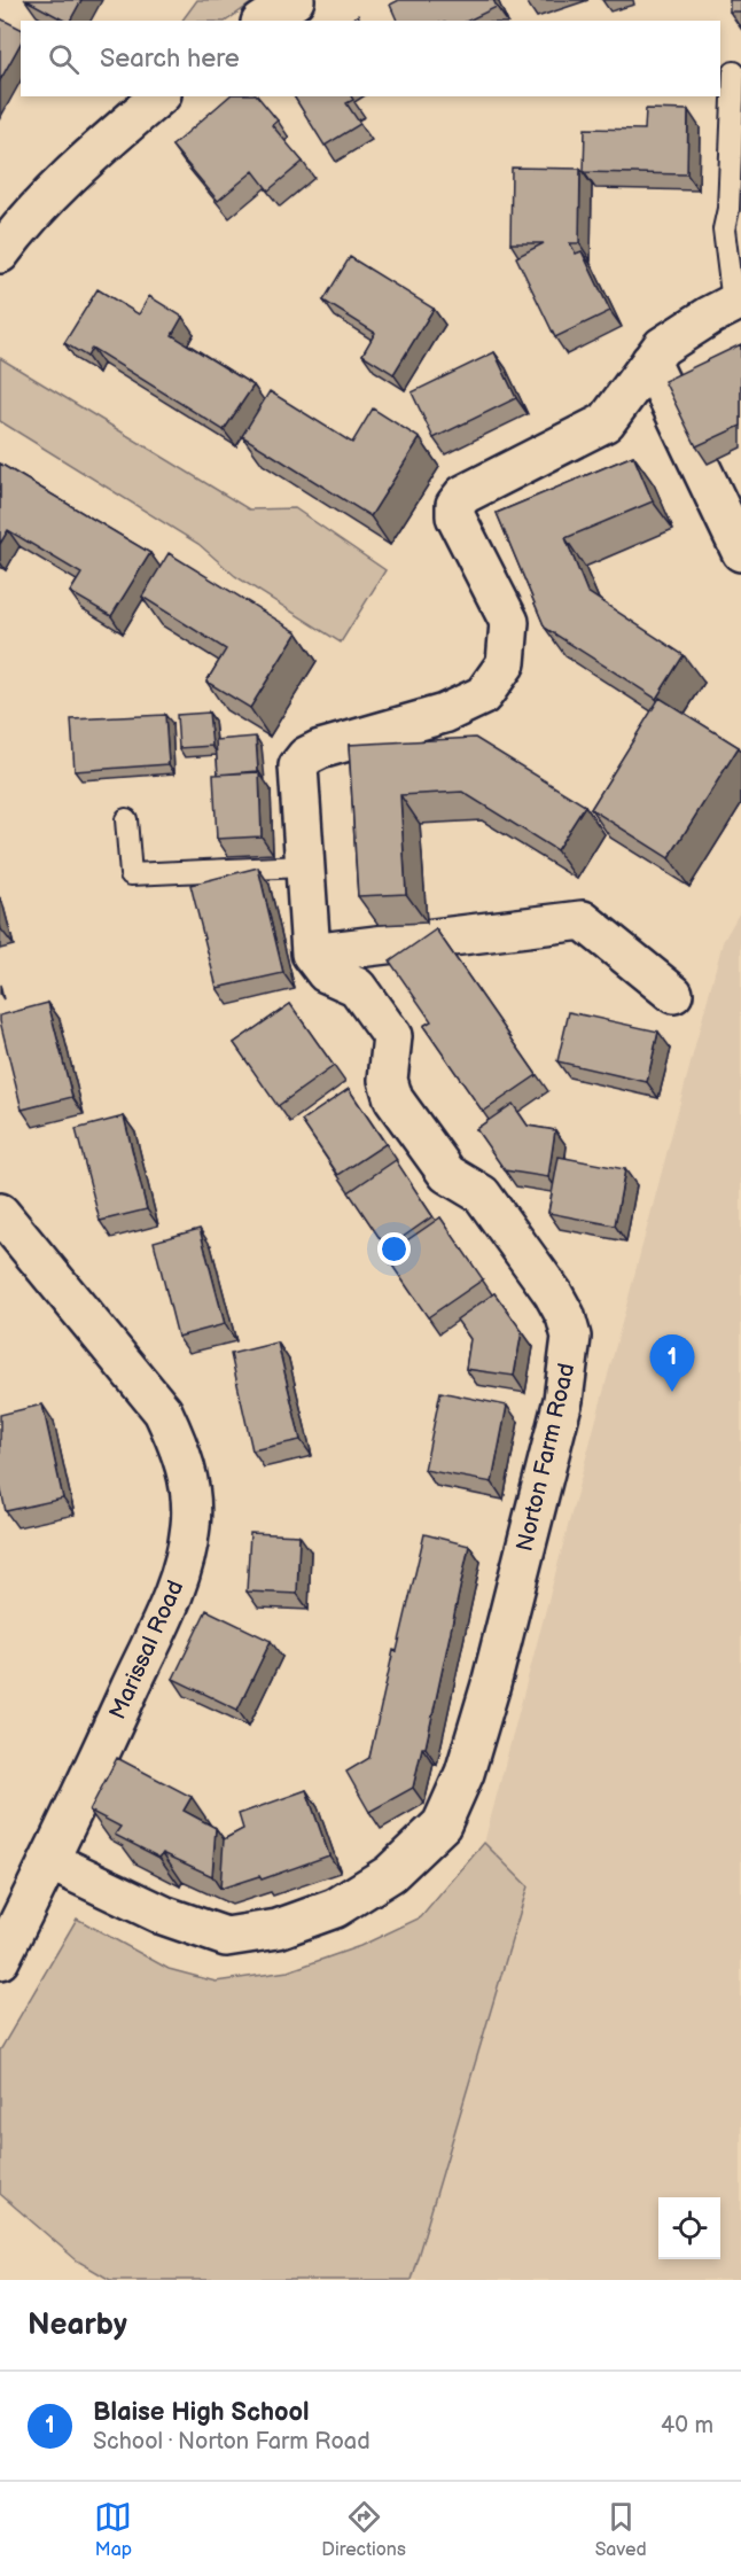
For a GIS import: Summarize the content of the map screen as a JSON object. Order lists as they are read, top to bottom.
{
  "streets": {
    "street": ["Norton Farm Road", "Marissal Road"]
  },
  "crossings": [
    ["Norton Farm Road", "Marissal Road"]
  ],
  "page": {
    "search": "Search here",
    "pins": "1",
    "heading": "Nearby",
    "list": [
      {
        "mark": "1",
        "name": "Blaise High School",
        "note": "School · Norton Farm Road",
        "value": "40 m"
      }
    ],
    "nav": ["Map", "Directions", "Saved"]
  }
}
